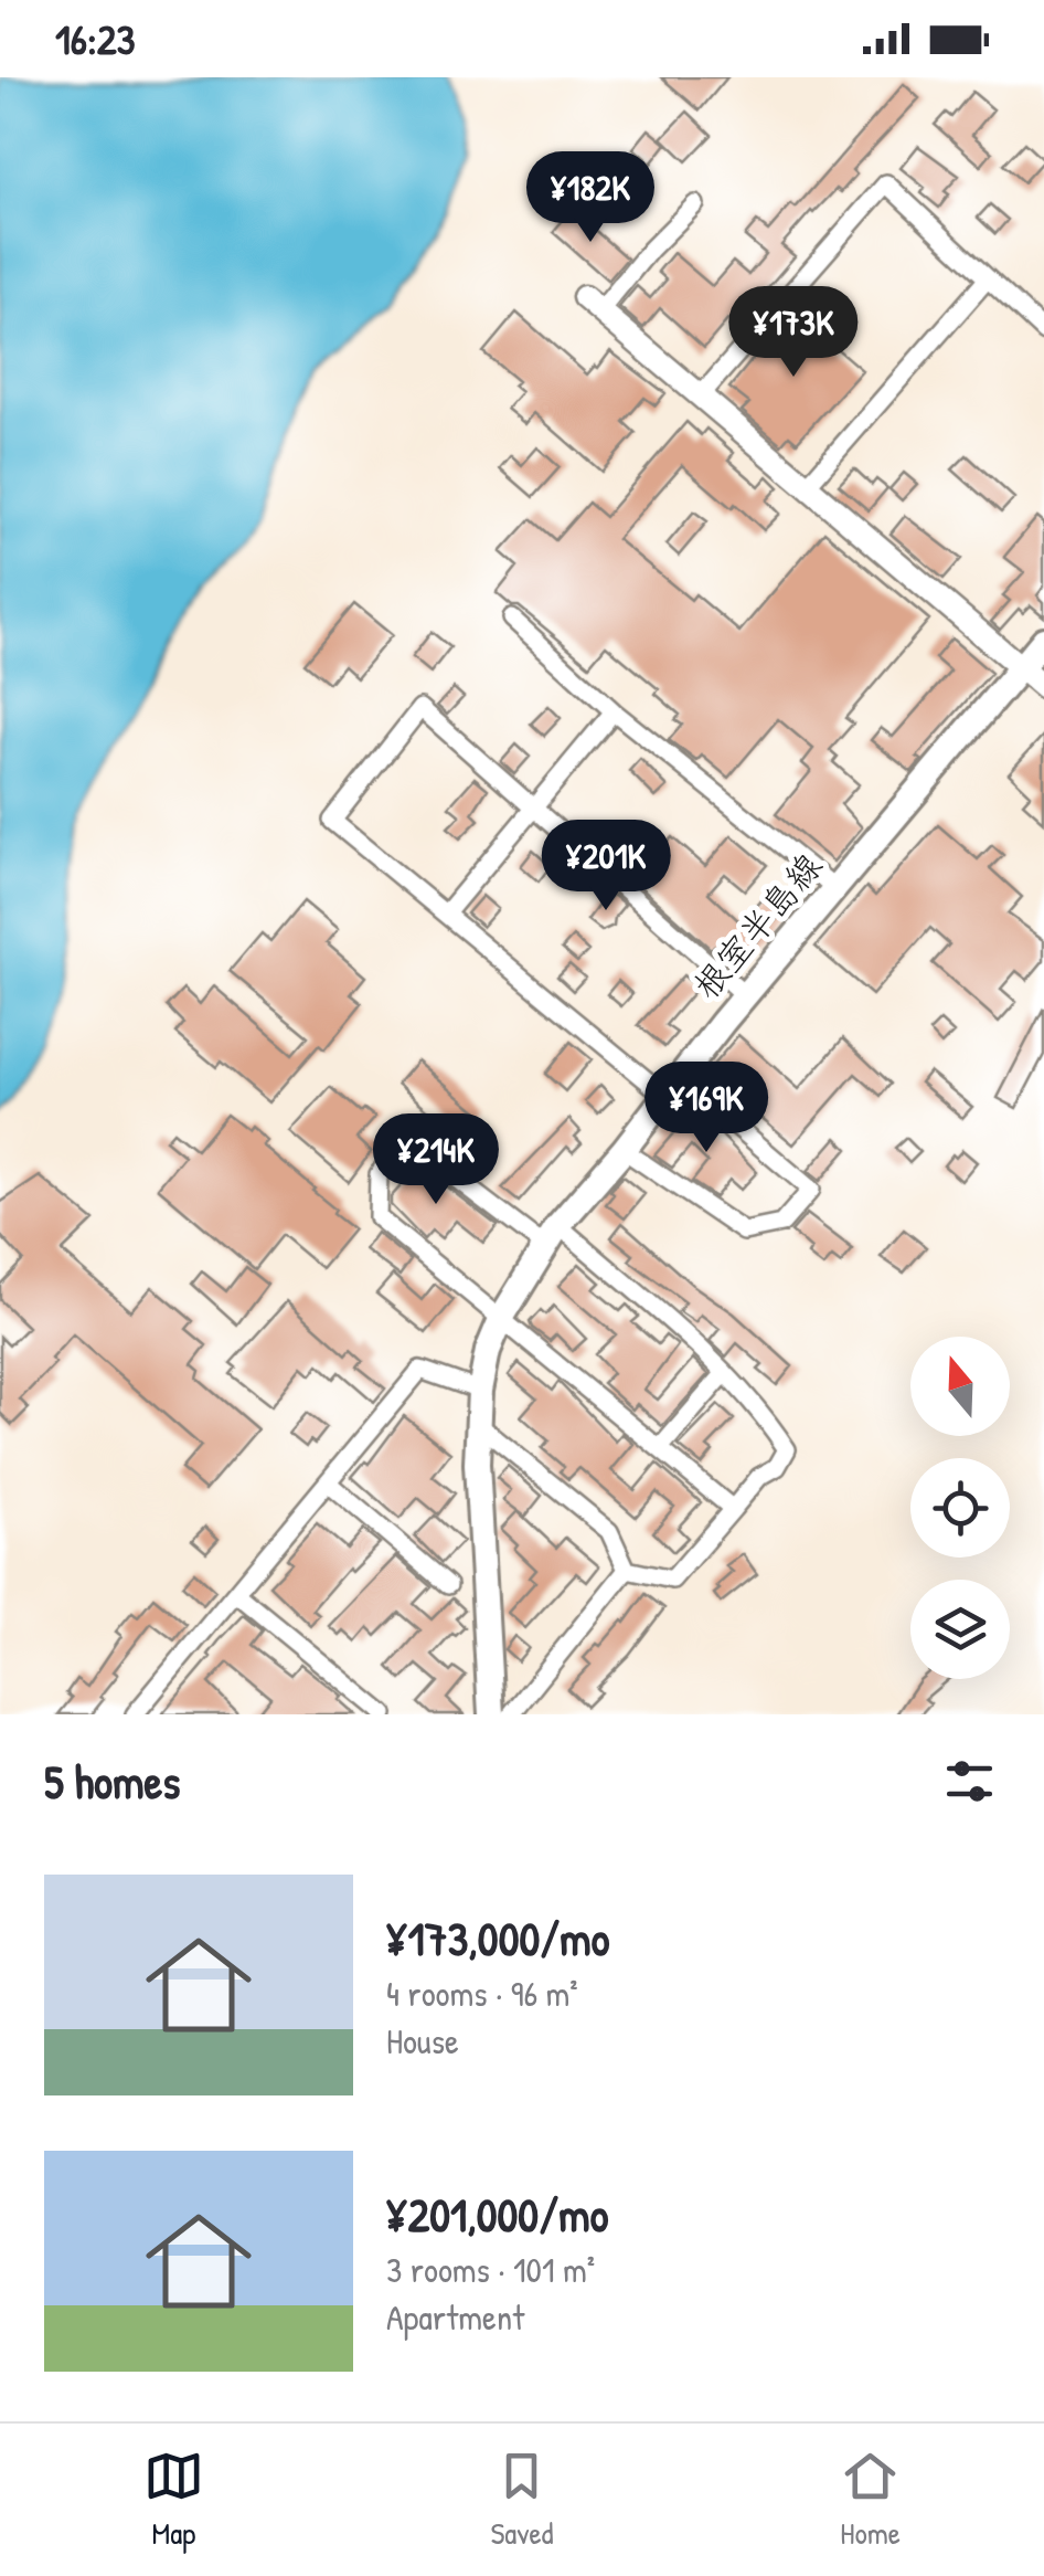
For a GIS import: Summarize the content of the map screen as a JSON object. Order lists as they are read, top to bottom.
{
  "streets": {
    "main road": ["根室半島線"]
  },
  "north": "top",
  "page": {
    "status": "16:23",
    "price": [
      "¥182K",
      "¥173K",
      "¥201K",
      "¥169K",
      "¥214K"
    ],
    "heading": "5 homes",
    "list": [
      {
        "name": "¥173,000/mo",
        "note": "4 rooms · 96 m² · House"
      },
      {
        "name": "¥201,000/mo",
        "note": "3 rooms · 101 m² · Apartment"
      }
    ],
    "tabs": ["Map", "Saved", "Home"]
  }
}
